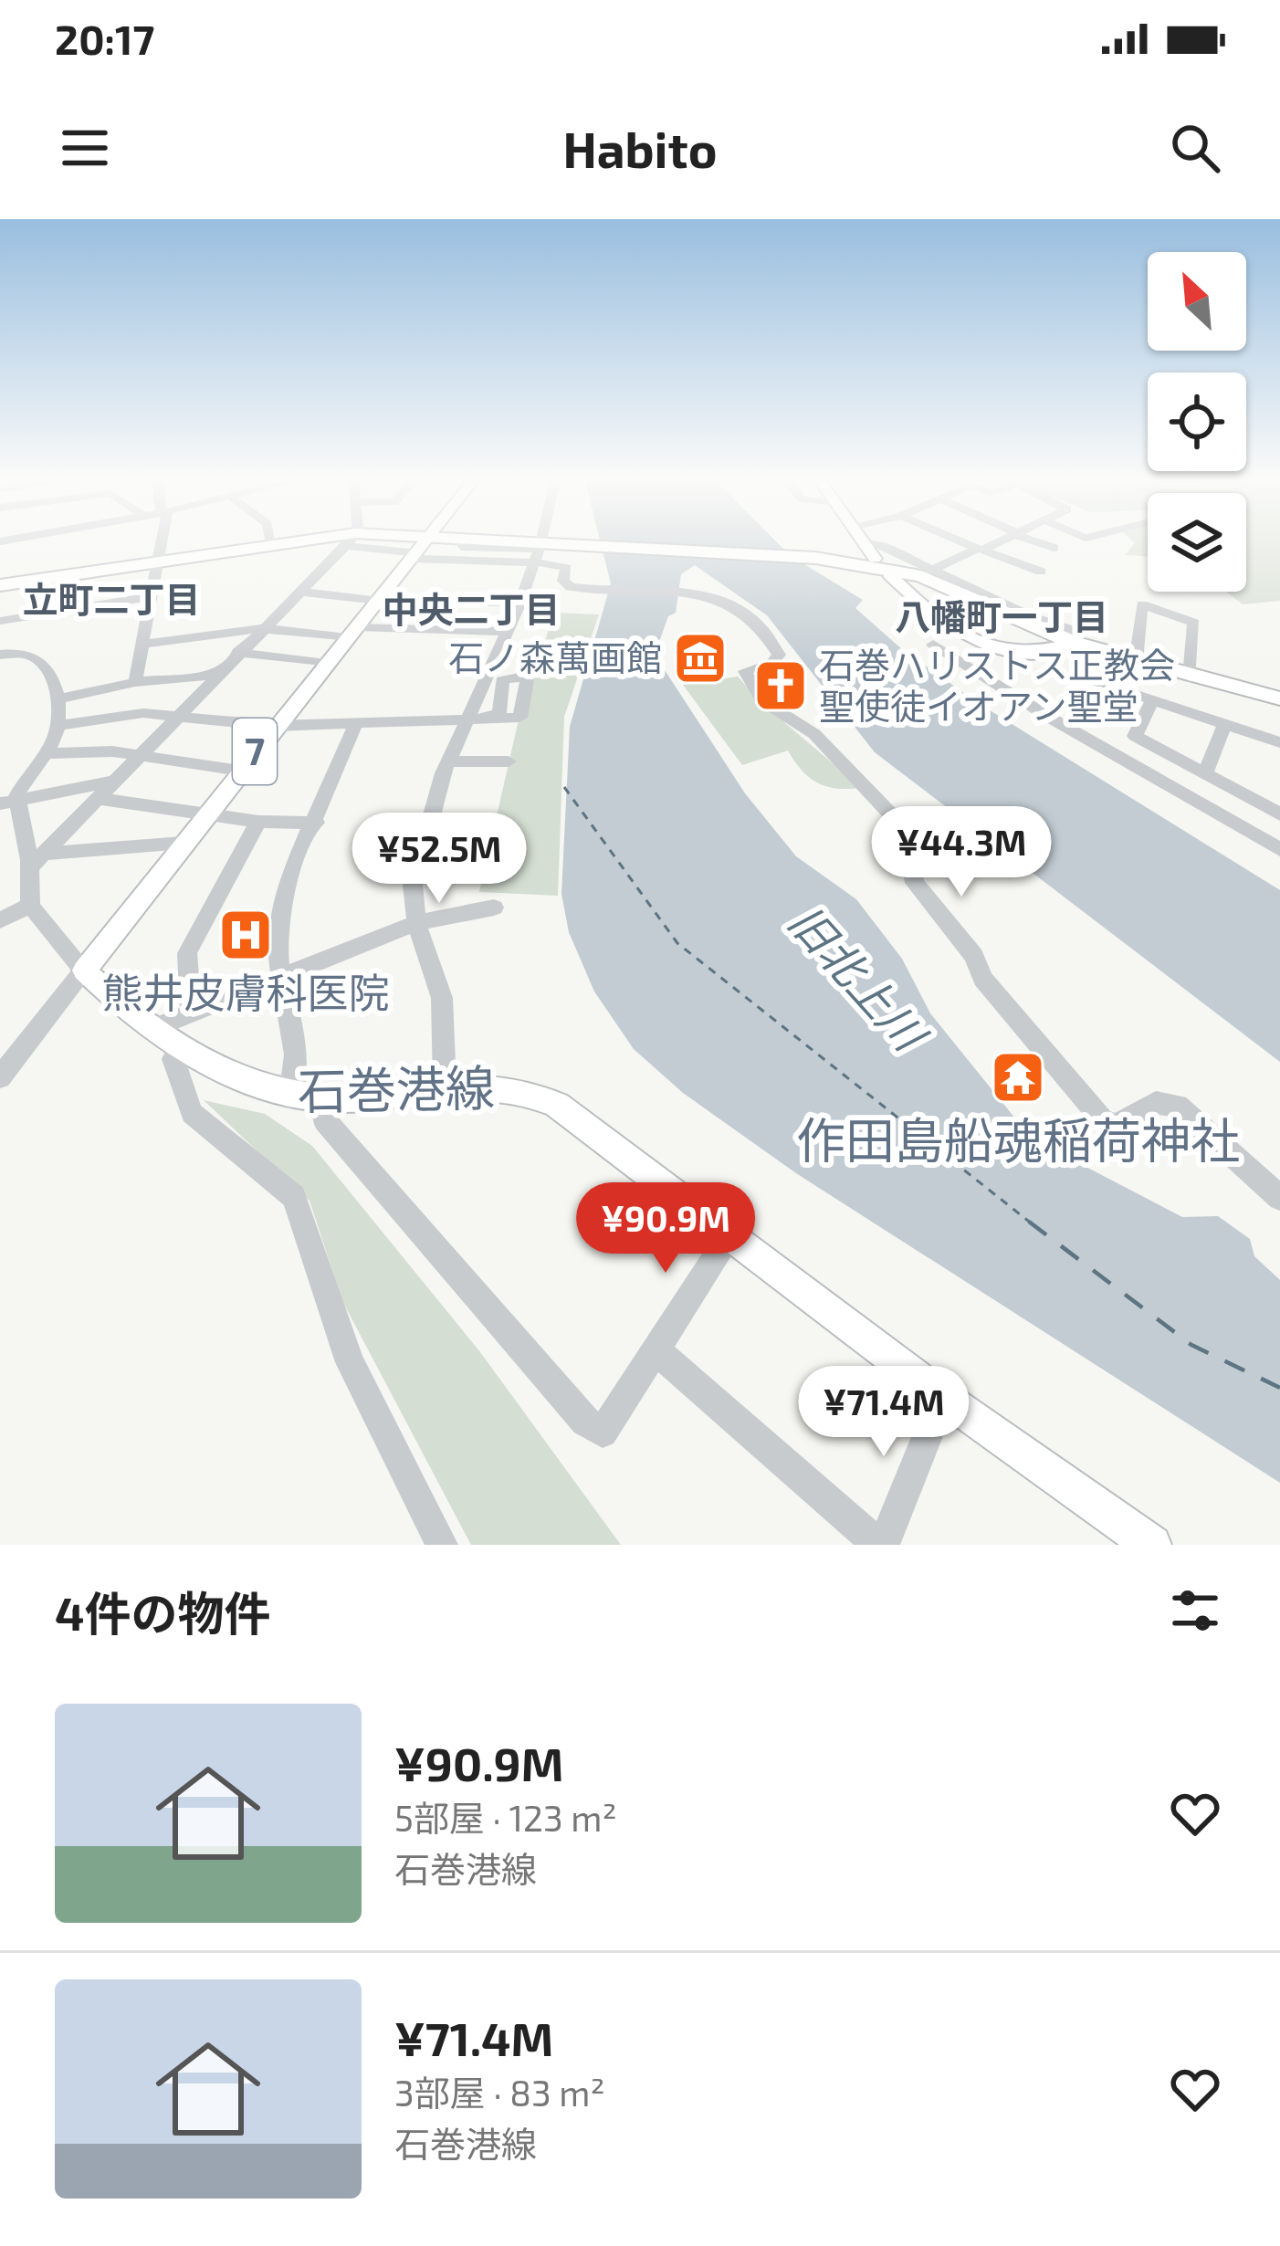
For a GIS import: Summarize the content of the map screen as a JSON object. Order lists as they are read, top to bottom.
{
  "streets": {
    "main road": ["7", "石巻港線"]
  },
  "crossings": [
    ["7", "石巻港線"]
  ],
  "districts": ["立町二丁目", "中央二丁目", "八幡町一丁目"],
  "water": ["旧北上川"],
  "places": {
    "museum": ["石ノ森萬画館"],
    "church": ["石巻ハリストス正教会 聖使徒イオアン聖堂"],
    "hospital": ["熊井皮膚科医院"],
    "temple": ["作田島船魂稲荷神社"]
  },
  "north": "top left",
  "page": {
    "status": "20:17",
    "header": "Habito",
    "price": [
      "¥44.3M",
      "¥52.5M",
      "¥90.9M",
      "¥71.4M"
    ],
    "heading": "4件の物件",
    "list": [
      {
        "name": "¥90.9M",
        "note": "5部屋 · 123 m² · 石巻港線"
      },
      {
        "name": "¥71.4M",
        "note": "3部屋 · 83 m² · 石巻港線"
      }
    ]
  }
}
